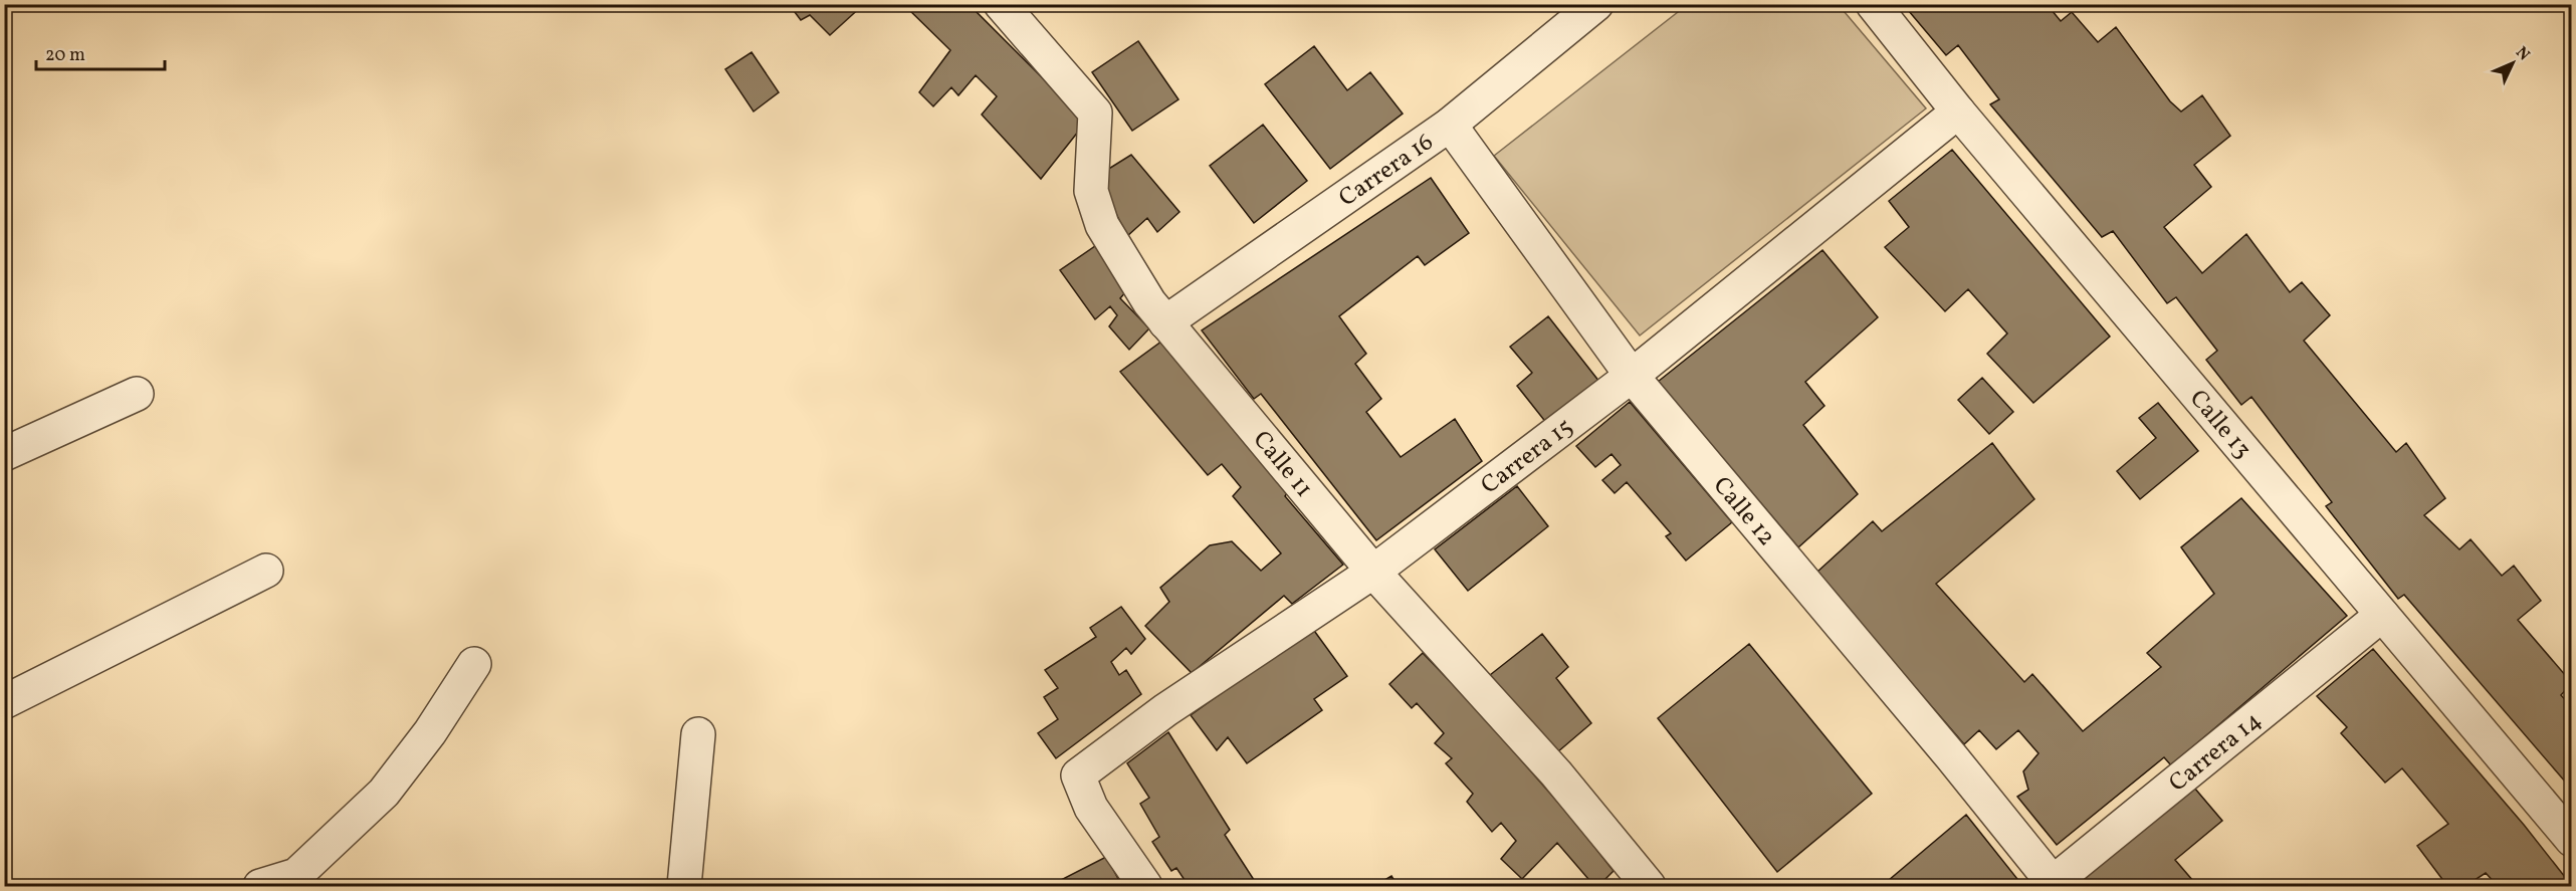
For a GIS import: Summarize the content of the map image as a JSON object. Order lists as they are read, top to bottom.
{
  "streets": {
    "street": [
      "Carrera 16",
      "Calle 13",
      "Carrera 15",
      "Calle 11",
      "Calle 12",
      "Carrera 14"
    ]
  },
  "crossings": [
    ["Carrera 16", "Calle 11"],
    ["Carrera 16", "Calle 12"],
    ["Calle 13", "Carrera 15"],
    ["Calle 13", "Carrera 14"],
    ["Carrera 15", "Calle 11"],
    ["Carrera 15", "Calle 12"],
    ["Calle 12", "Carrera 14"]
  ],
  "scale_bar": "20 m",
  "north": "top right"
}
